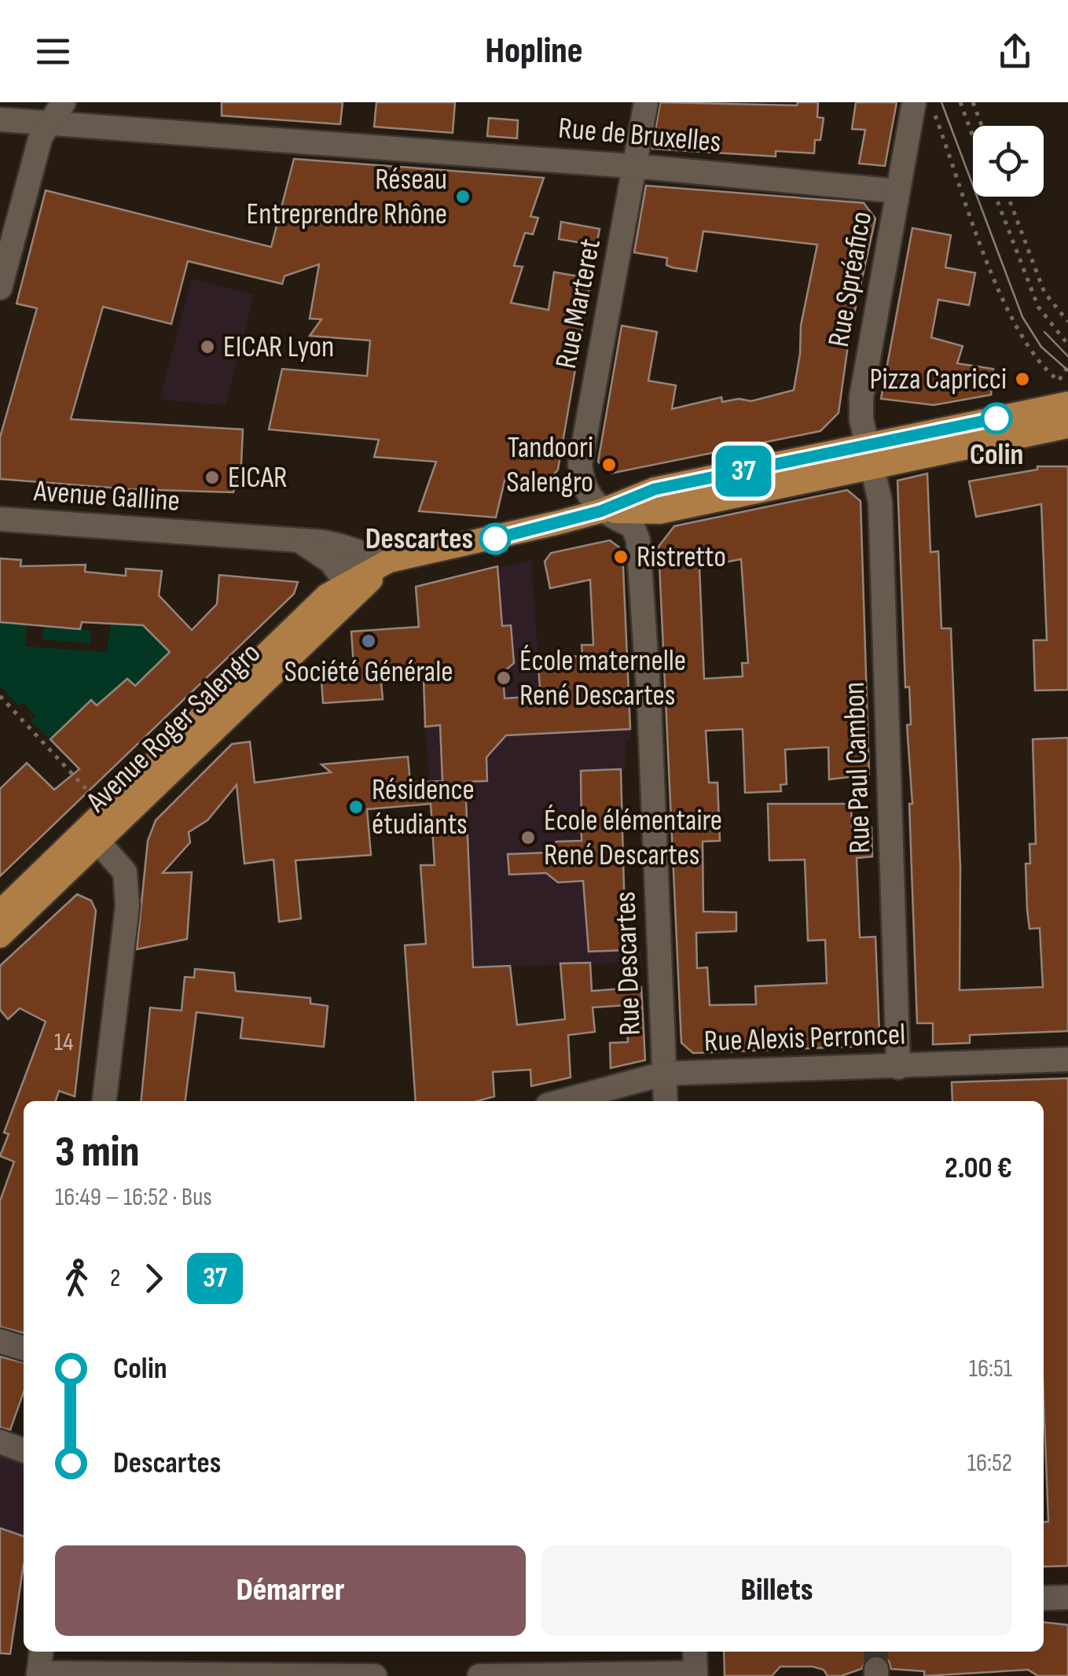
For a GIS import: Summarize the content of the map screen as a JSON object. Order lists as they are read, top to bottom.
{
  "streets": {
    "main road": ["Avenue Roger Salengro"],
    "street": [
      "Rue de Bruxelles",
      "Rue Spréafico",
      "Rue Marteret",
      "Avenue Galline",
      "Rue Paul Cambon",
      "Rue Descartes",
      "Rue Alexis Perroncel"
    ]
  },
  "crossings": [
    ["Rue de Bruxelles", "Rue Spréafico"],
    ["Rue de Bruxelles", "Rue Marteret"],
    ["Rue Spréafico", "Avenue Roger Salengro"],
    ["Rue Spréafico", "Rue Paul Cambon"],
    ["Rue Marteret", "Avenue Roger Salengro"],
    ["Rue Marteret", "Rue Descartes"],
    ["Avenue Galline", "Avenue Roger Salengro"],
    ["Avenue Roger Salengro", "Rue Paul Cambon"],
    ["Avenue Roger Salengro", "Rue Descartes"],
    ["Rue Paul Cambon", "Rue Alexis Perroncel"],
    ["Rue Descartes", "Rue Alexis Perroncel"]
  ],
  "places": [
    "Réseau Entreprendre Rhône",
    "EICAR Lyon",
    "Pizza Capricci",
    "Colin",
    "Tandoori Salengro",
    "EICAR",
    "Descartes",
    "Ristretto",
    "Société Générale",
    "École maternelle René Descartes",
    "Résidence étudiants",
    "École élémentaire René Descartes"
  ],
  "lines": ["bus line 37"],
  "house_numbers": ["14"],
  "page": {
    "header": "Hopline",
    "on_map": "37",
    "heading": ["3 min", "16:49 – 16:52 · Bus", "2.00 €"],
    "legs": ["2", "37"],
    "list": [
      {
        "name": "Colin",
        "value": "16:51"
      },
      {
        "name": "Descartes",
        "value": "16:52"
      }
    ],
    "buttons": ["Démarrer", "Billets"]
  }
}
